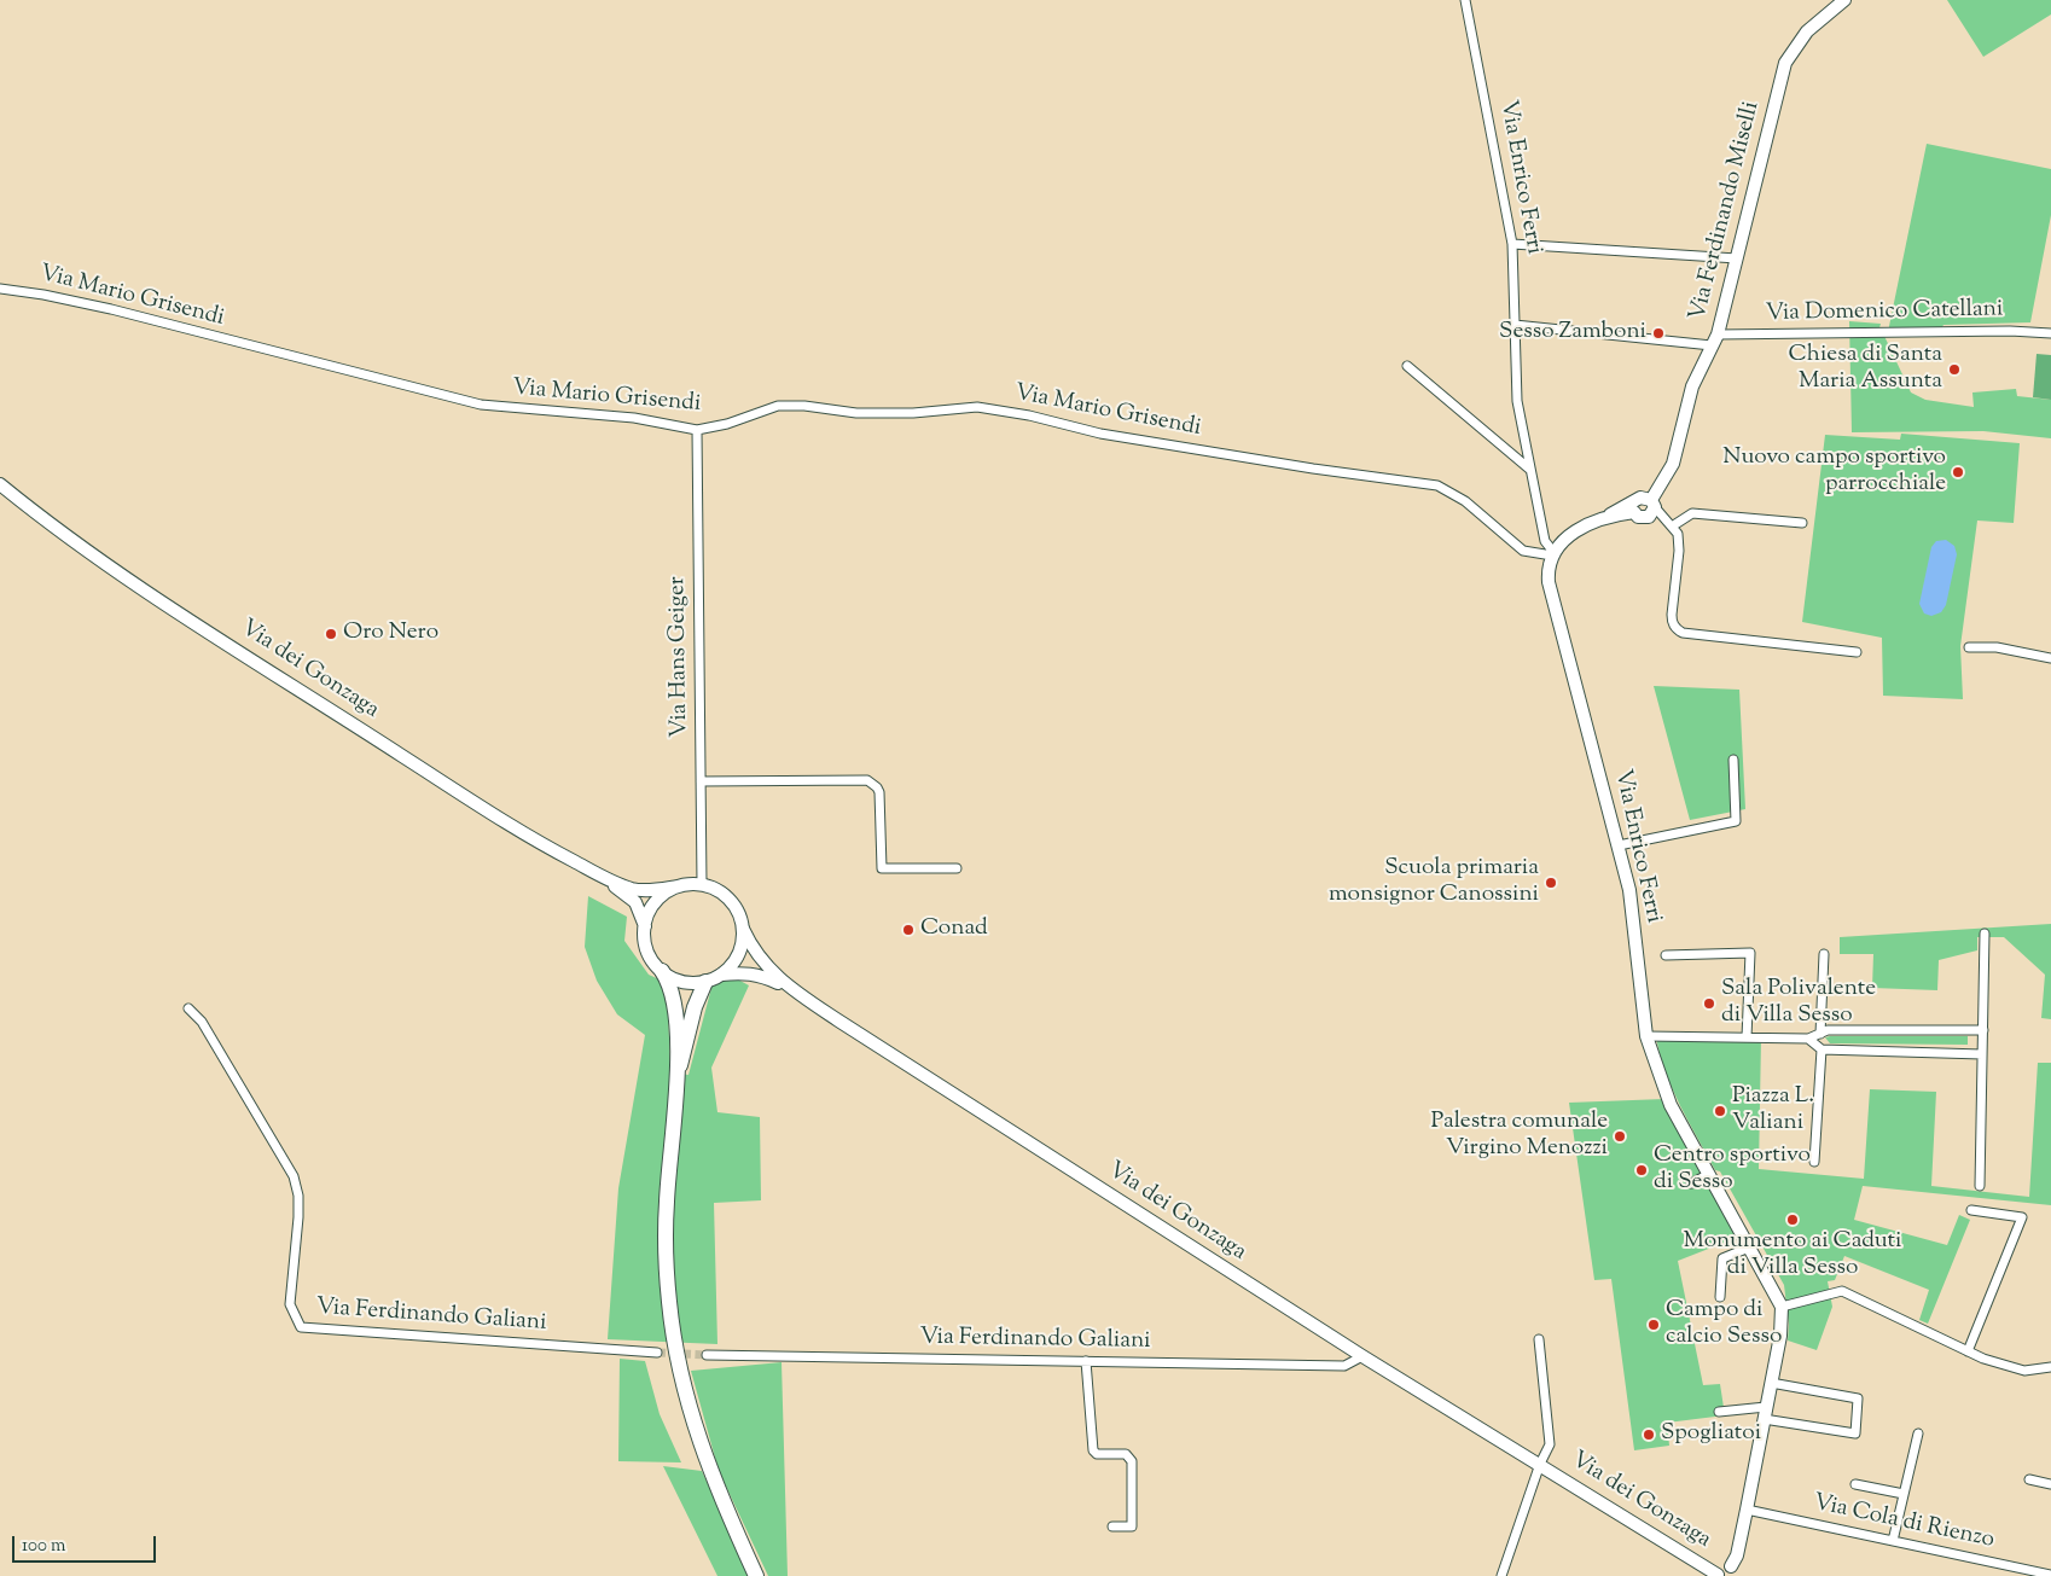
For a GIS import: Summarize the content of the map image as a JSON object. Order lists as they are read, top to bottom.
{
  "streets": {
    "main road": ["Via Enrico Ferri", "Via Ferdinando Miselli", "Via dei Gonzaga"],
    "street": [
      "Via Mario Grisendi",
      "Via Domenico Catellani",
      "Via Hans Geiger",
      "Via Ferdinando Galiani",
      "Via Cola di Rienzo"
    ]
  },
  "crossings": [
    ["Via Enrico Ferri", "Via Mario Grisendi"],
    ["Via Enrico Ferri", "Via Domenico Catellani"],
    ["Via Ferdinando Miselli", "Via Domenico Catellani"],
    ["Via Mario Grisendi", "Via Hans Geiger"],
    ["Via Hans Geiger", "Via dei Gonzaga"],
    ["Via dei Gonzaga", "Via Ferdinando Galiani"]
  ],
  "places": [
    "Sesso Zamboni",
    "Chiesa di Santa Maria Assunta",
    "Nuovo campo sportivo parrocchiale",
    "Oro Nero",
    "Scuola primaria monsignor Canossini",
    "Conad",
    "Sala Polivalente di Villa Sesso",
    "Piazza L. Valiani",
    "Palestra comunale Virgino Menozzi",
    "Centro sportivo di Sesso",
    "Monumento ai Caduti di Villa Sesso",
    "Campo di calcio Sesso",
    "Spogliatoi"
  ],
  "scale_bar": "100 m"
}
